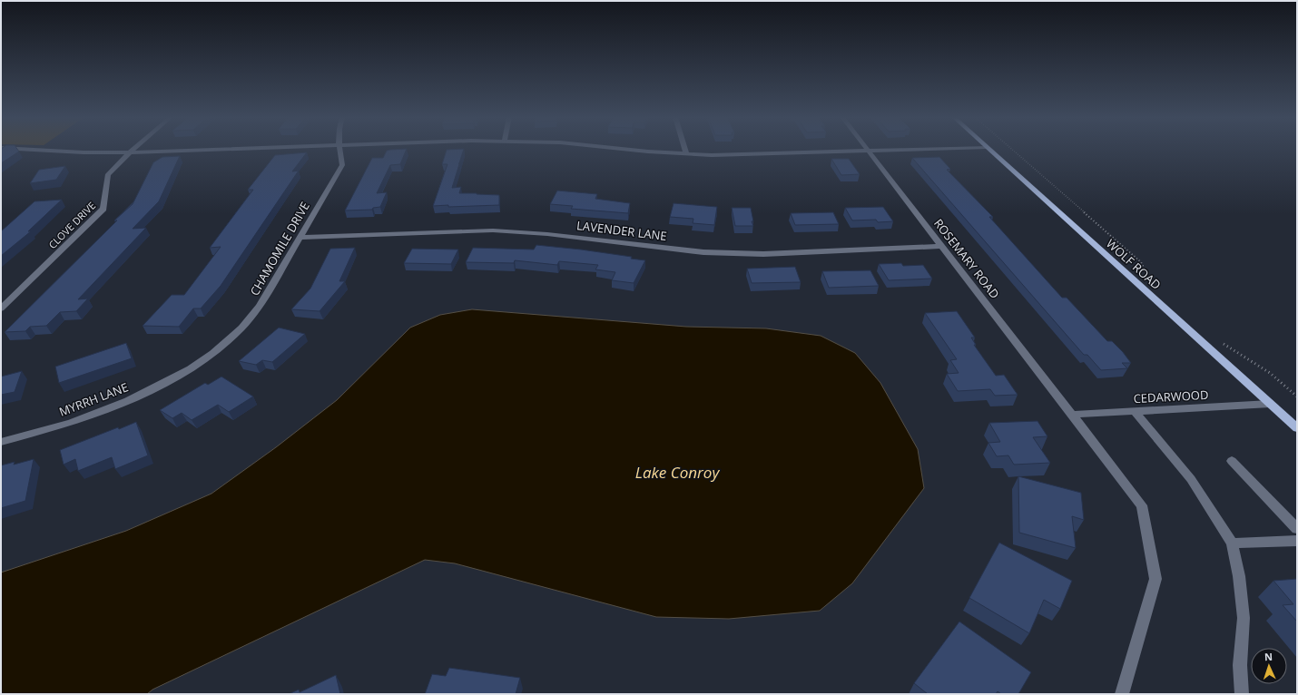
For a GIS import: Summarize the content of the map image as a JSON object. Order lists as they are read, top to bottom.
{
  "streets": {
    "main road": ["WOLF ROAD"],
    "street": [
      "CLOVE DRIVE",
      "LAVENDER LANE",
      "CHAMOMILE DRIVE",
      "ROSEMARY ROAD",
      "CEDARWOOD",
      "MYRRH LANE"
    ]
  },
  "crossings": [
    ["LAVENDER LANE", "CHAMOMILE DRIVE"],
    ["LAVENDER LANE", "ROSEMARY ROAD"],
    ["CHAMOMILE DRIVE", "MYRRH LANE"],
    ["ROSEMARY ROAD", "CEDARWOOD"],
    ["WOLF ROAD", "CEDARWOOD"]
  ],
  "water": ["Lake Conroy"],
  "north": "top"
}
